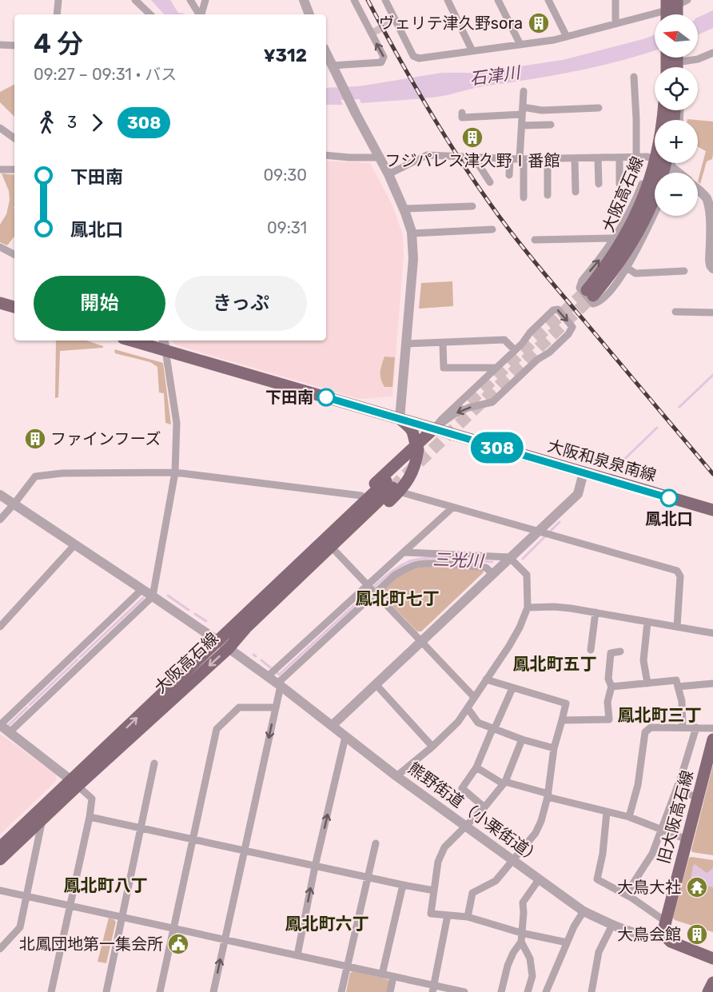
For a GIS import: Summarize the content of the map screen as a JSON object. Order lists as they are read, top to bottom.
{
  "streets": {
    "main road": ["大阪高石線", "大阪和泉泉南線", "旧大阪高石線"],
    "street": ["熊野街道（小栗街道）"]
  },
  "crossings": [
    ["大阪高石線", "熊野街道（小栗街道）"],
    ["熊野街道（小栗街道）", "旧大阪高石線"]
  ],
  "districts": [
    "鳳北町七丁",
    "鳳北町五丁",
    "鳳北町三丁",
    "鳳北町八丁",
    "鳳北町六丁"
  ],
  "water": ["石津川", "三光川"],
  "places": {
    "building": [
      "ヴェリテ津久野sora",
      "フジパレス津久野Ⅰ番館",
      "ファインフーズ",
      "大鳥会館"
    ],
    "other": ["下田南", "鳳北口"],
    "temple": ["大鳥大社"],
    "public building": ["北鳳団地第一集会所"]
  },
  "lines": ["bus line 308"],
  "north": "left",
  "page": {
    "on_map": "308",
    "map_buttons": ["+", "−"],
    "heading": ["4 分", "09:27 – 09:31 · バス", "¥312"],
    "legs": ["3", "308"],
    "list": [
      {
        "name": "下田南",
        "value": "09:30"
      },
      {
        "name": "鳳北口",
        "value": "09:31"
      }
    ],
    "buttons": ["開始", "きっぷ"]
  }
}
